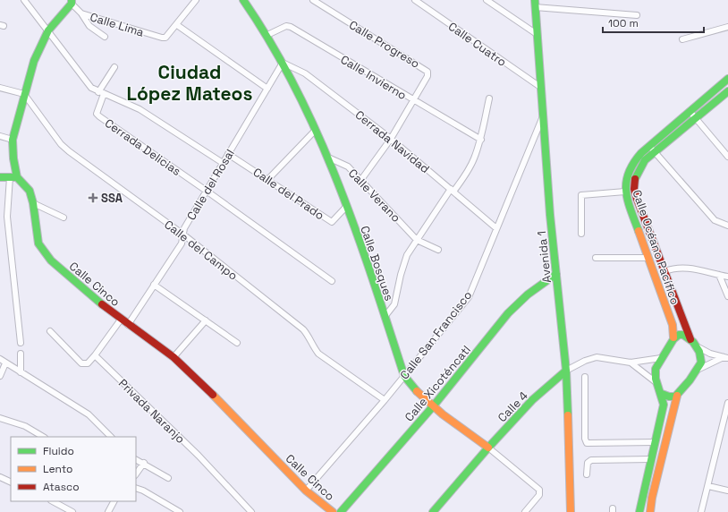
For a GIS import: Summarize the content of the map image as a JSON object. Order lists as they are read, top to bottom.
{
  "streets": {
    "street": [
      "Calle Lima",
      "Calle Progreso",
      "Calle Cuatro",
      "Calle Invierno",
      "Cerrada Navidad",
      "Cerrada Delicias",
      "Calle del Rosal",
      "Calle del Prado",
      "Calle Verano",
      "Calle Océano Pacífico",
      "Calle del Campo",
      "Avenida 1",
      "Calle Bosques",
      "Calle Cinco",
      "Calle San Francisco",
      "Calle Xicoténcatl",
      "Calle 4",
      "Privada Naranjo"
    ]
  },
  "crossings": [
    ["Calle Progreso", "Calle Invierno"],
    ["Calle Progreso", "Cerrada Navidad"],
    ["Calle Progreso", "Calle Verano"],
    ["Calle Cuatro", "Avenida 1"],
    ["Calle Invierno", "Calle Bosques"],
    ["Cerrada Navidad", "Calle del Rosal"],
    ["Cerrada Navidad", "Calle Bosques"],
    ["Cerrada Navidad", "Calle San Francisco"],
    ["Cerrada Delicias", "Calle del Rosal"],
    ["Calle del Rosal", "Calle del Prado"],
    ["Calle del Rosal", "Calle del Campo"],
    ["Calle del Rosal", "Calle Bosques"],
    ["Calle del Rosal", "Calle Cinco"],
    ["Calle del Prado", "Calle Bosques"],
    ["Calle Verano", "Calle Bosques"],
    ["Calle Océano Pacífico", "Calle 4"],
    ["Calle del Campo", "Calle San Francisco"],
    ["Avenida 1", "Calle San Francisco"],
    ["Avenida 1", "Calle Xicoténcatl"],
    ["Avenida 1", "Calle 4"],
    ["Calle Bosques", "Calle San Francisco"],
    ["Calle Bosques", "Calle Xicoténcatl"],
    ["Calle Bosques", "Calle 4"],
    ["Calle Cinco", "Calle San Francisco"]
  ],
  "districts": ["Ciudad López Mateos"],
  "places": {
    "health": ["SSA"]
  },
  "legend": ["Fluido", "Lento", "Atasco"],
  "scale_bar": "100 m"
}
